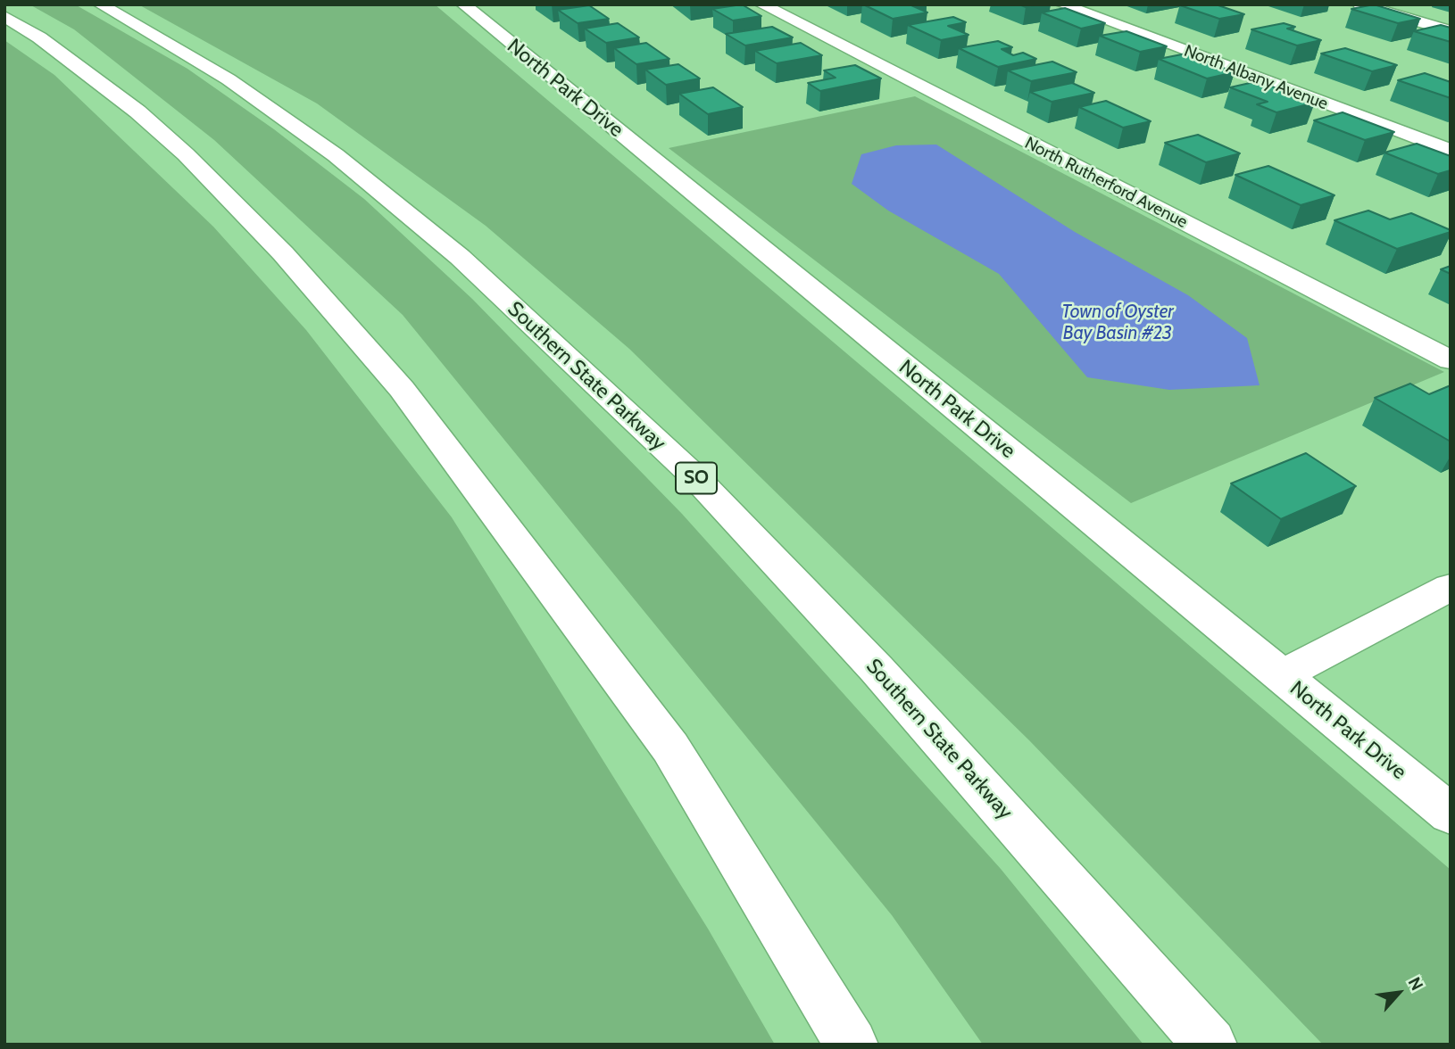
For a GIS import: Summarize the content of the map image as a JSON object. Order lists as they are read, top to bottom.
{
  "streets": {
    "main road": [
      "North Albany Avenue",
      "North Park Drive",
      "North Rutherford Avenue",
      "Southern State Parkway",
      "SO"
    ]
  },
  "water": ["Town of Oyster Bay Basin #23"],
  "north": "top right"
}
